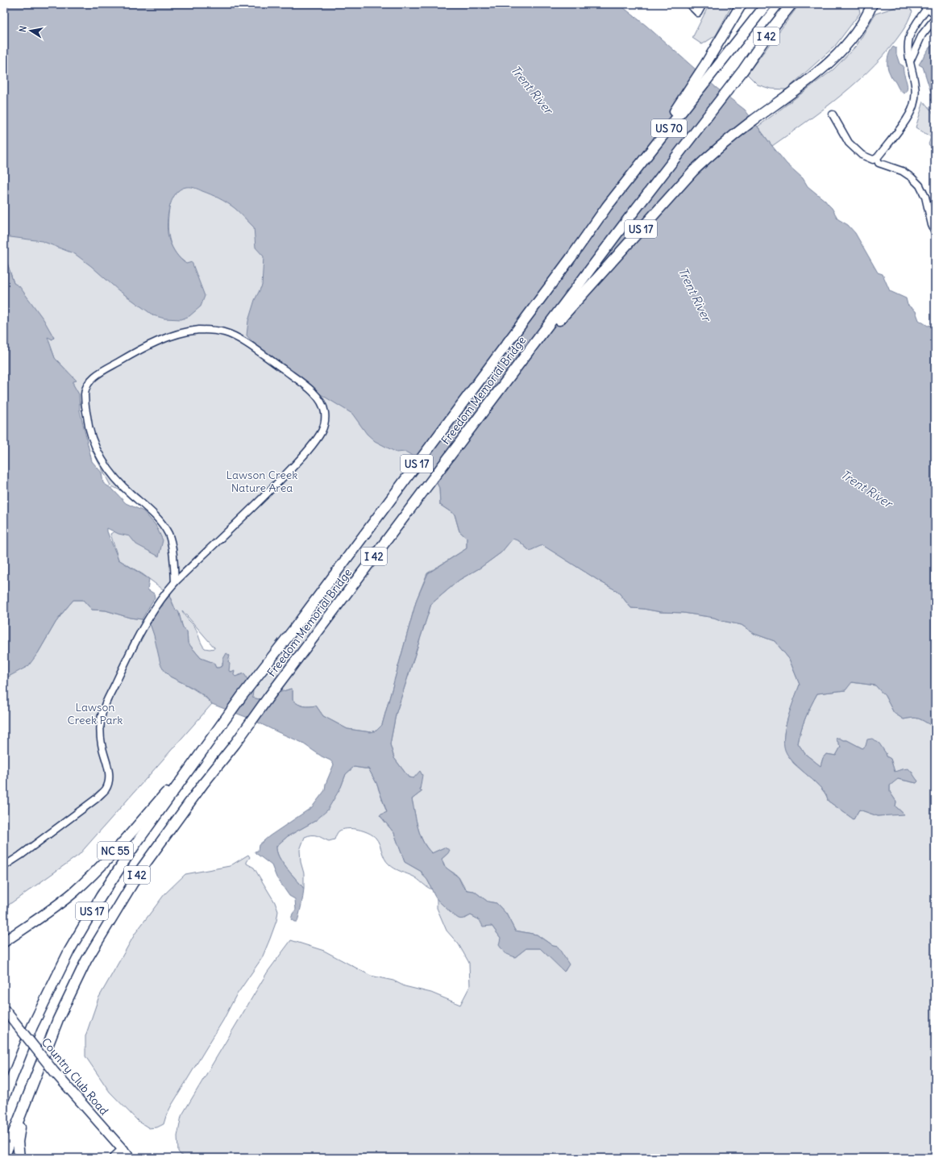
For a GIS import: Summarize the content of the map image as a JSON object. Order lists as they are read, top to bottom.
{
  "streets": {
    "highway": [
      "I 42",
      "US 70",
      "US 17",
      "Freedom Memorial Bridge",
      "NC 55"
    ],
    "main road": ["Country Club Road"]
  },
  "crossings": [
    ["I 42", "Freedom Memorial Bridge"],
    ["US 17", "Freedom Memorial Bridge"],
    ["US 17", "NC 55"],
    ["Freedom Memorial Bridge", "NC 55"]
  ],
  "water": ["Trent River"],
  "parks": ["Lawson Creek Nature Area", "Lawson Creek Park"],
  "north": "left"
}
